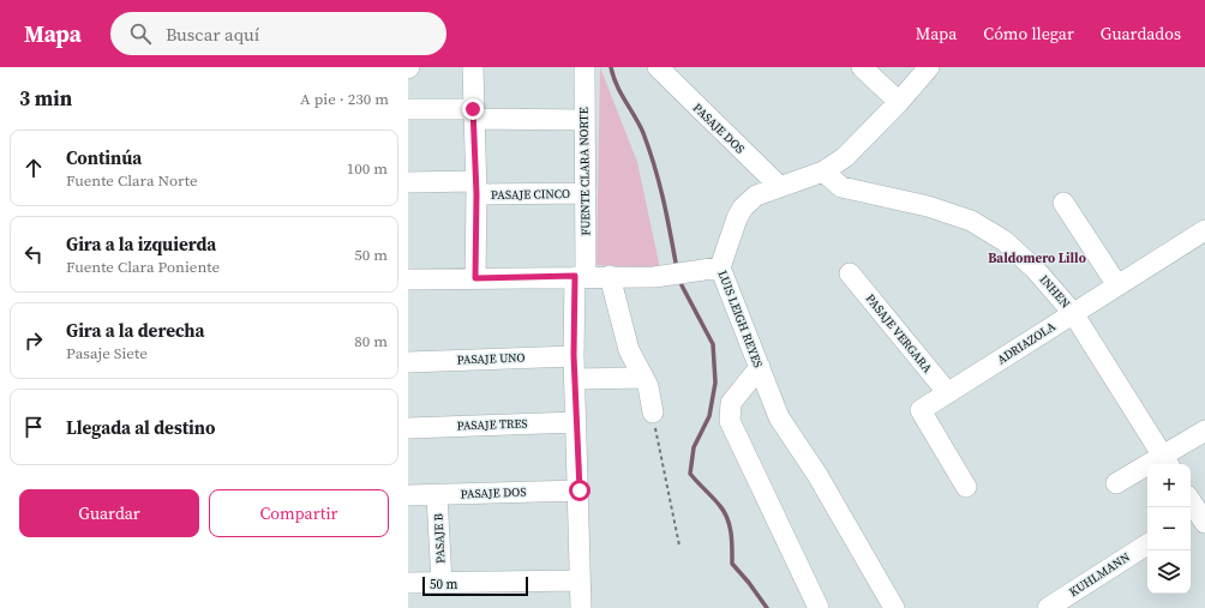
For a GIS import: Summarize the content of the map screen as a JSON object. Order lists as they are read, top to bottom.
{
  "streets": {
    "street": [
      "PASAJE DOS",
      "FUENTE CLARA NORTE",
      "PASAJE CINCO",
      "INHEN",
      "LUIS LEIGH REYES",
      "PASAJE VERGARA",
      "ADRIAZOLA",
      "PASAJE UNO",
      "PASAJE TRES",
      "PASAJE B",
      "KUHLMANN"
    ]
  },
  "crossings": [
    ["PASAJE DOS", "FUENTE CLARA NORTE"],
    ["PASAJE DOS", "LUIS LEIGH REYES"],
    ["PASAJE DOS", "PASAJE B"],
    ["FUENTE CLARA NORTE", "PASAJE CINCO"],
    ["FUENTE CLARA NORTE", "PASAJE UNO"],
    ["FUENTE CLARA NORTE", "PASAJE TRES"],
    ["INHEN", "LUIS LEIGH REYES"],
    ["INHEN", "ADRIAZOLA"],
    ["PASAJE VERGARA", "ADRIAZOLA"]
  ],
  "districts": ["Baldomero Lillo"],
  "scale_bar": "50 m",
  "page": {
    "header": "Mapa",
    "search": "Buscar aquí",
    "nav": ["Mapa", "Cómo llegar", "Guardados"],
    "heading": ["3 min", "A pie · 230 m"],
    "list": [
      ["Continúa", "Fuente Clara Norte", "100 m"],
      ["Gira a la izquierda", "Fuente Clara Poniente", "50 m"],
      ["Gira a la derecha", "Pasaje Siete", "80 m"],
      "Llegada al destino"
    ],
    "map_buttons": ["+", "−"],
    "buttons": ["Guardar", "Compartir"],
    "scale": "50 m"
  }
}
